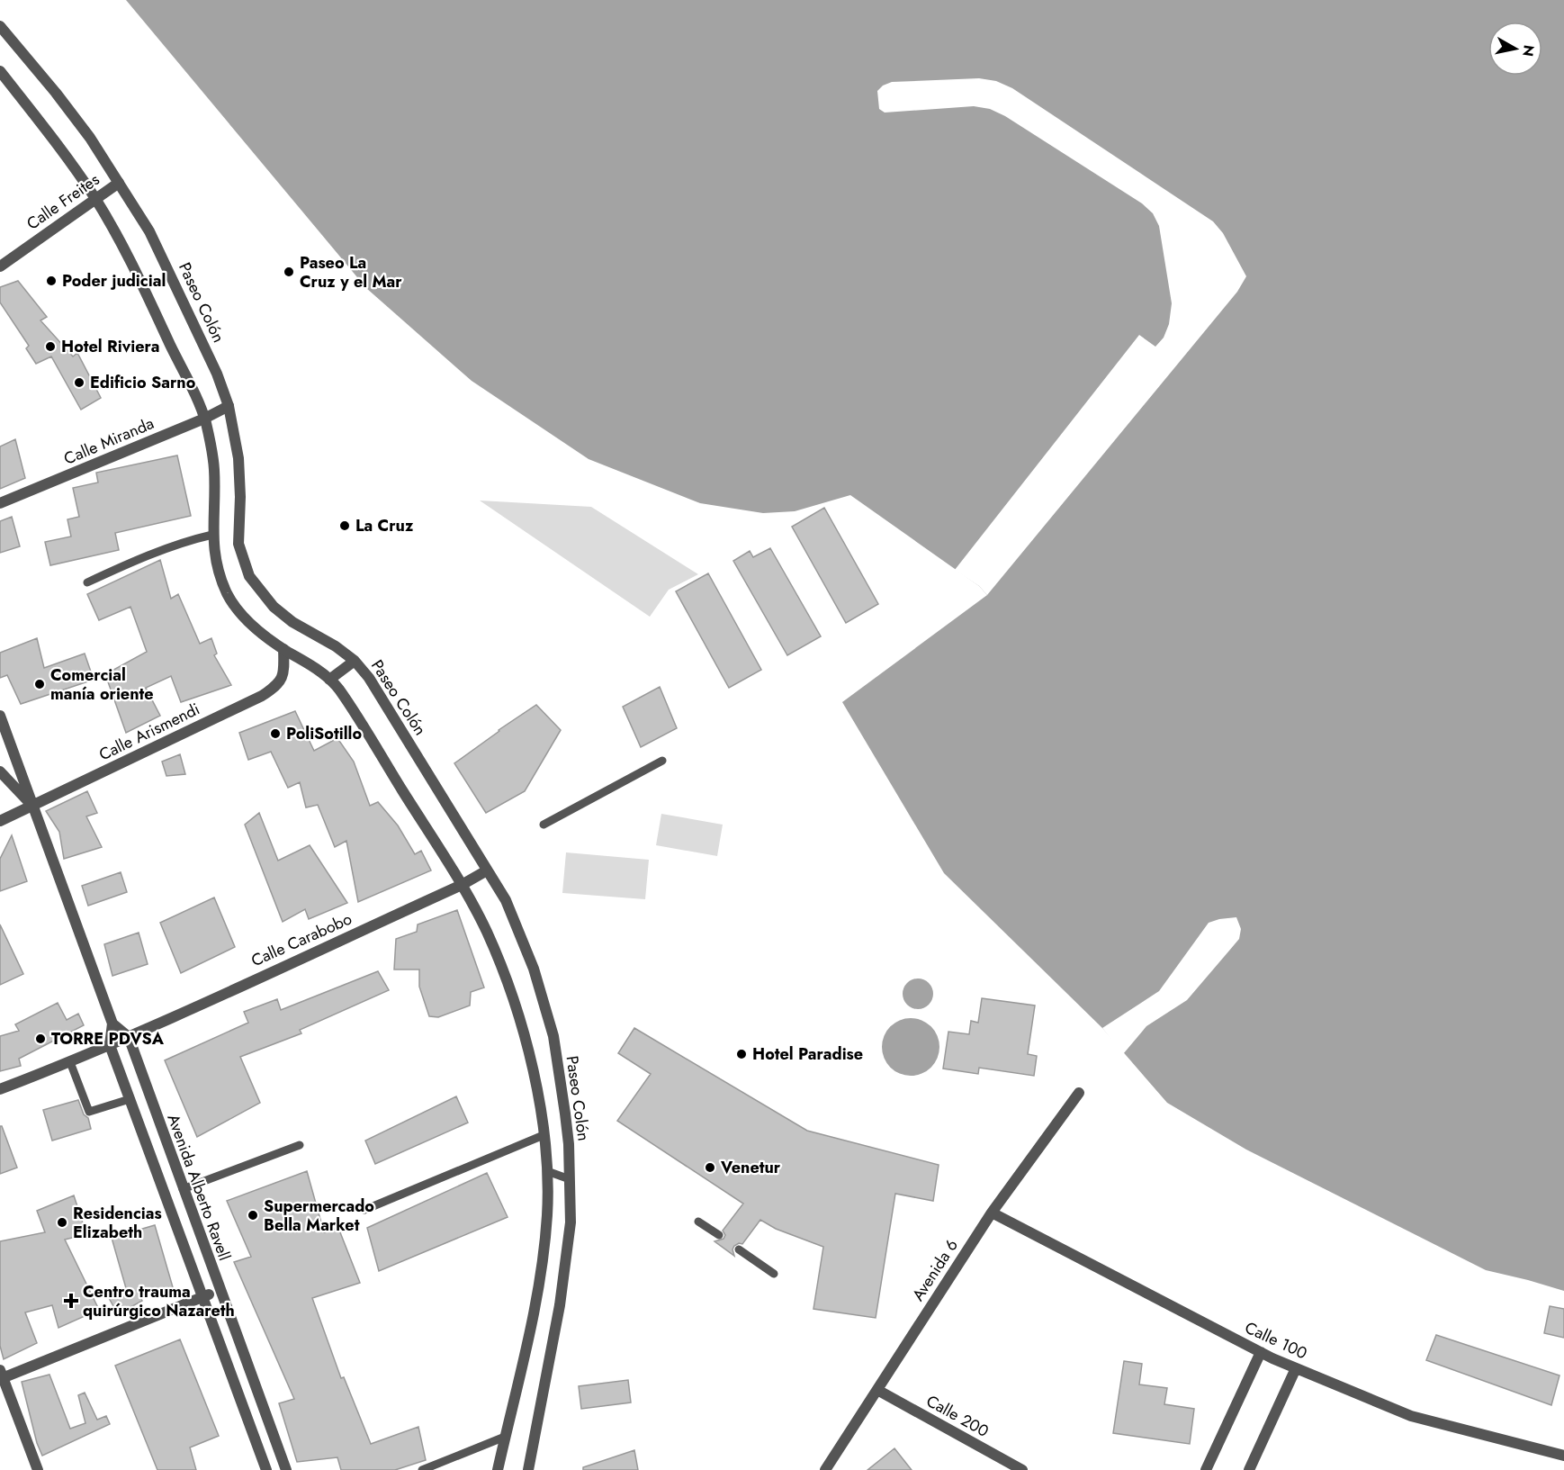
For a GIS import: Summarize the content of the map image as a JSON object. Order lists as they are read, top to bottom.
{
  "streets": {
    "street": [
      "Calle Freites",
      "Paseo Colón",
      "Calle Miranda",
      "Calle Arismendi",
      "Calle Carabobo",
      "Avenida Alberto Ravell",
      "Avenida 6",
      "Calle 100",
      "Calle 200"
    ]
  },
  "crossings": [
    ["Calle Freites", "Paseo Colón"],
    ["Paseo Colón", "Calle Miranda"],
    ["Paseo Colón", "Calle Carabobo"],
    ["Calle Carabobo", "Avenida Alberto Ravell"],
    ["Avenida 6", "Calle 100"],
    ["Avenida 6", "Calle 200"]
  ],
  "places": {
    "other": [
      "Paseo La Cruz y el Mar",
      "Poder judicial",
      "Hotel Riviera",
      "Edificio Sarno",
      "La Cruz",
      "Comercial manía oriente",
      "PoliSotillo",
      "TORRE PDVSA",
      "Hotel Paradise",
      "Venetur",
      "Supermercado Bella Market",
      "Residencias Elizabeth"
    ],
    "health": ["Centro trauma quirúrgico Nazareth"]
  },
  "north": "right"
}
